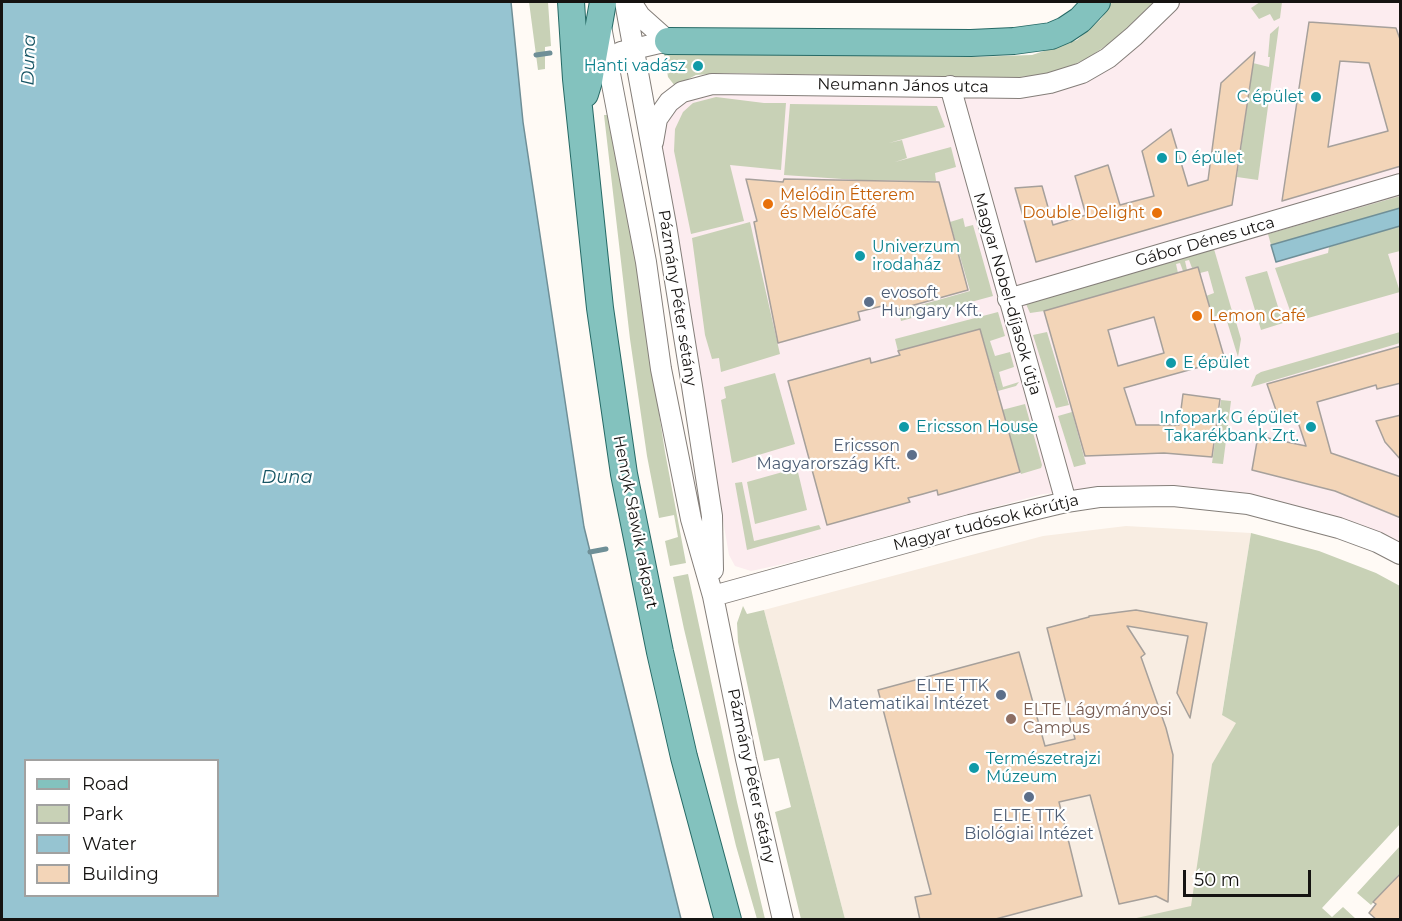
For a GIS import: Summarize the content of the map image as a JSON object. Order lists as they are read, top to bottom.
{
  "streets": {
    "main road": ["Henryk Sławik rakpart"],
    "street": [
      "Neumann János utca",
      "Gábor Dénes utca",
      "Magyar Nobel-díjasok útja",
      "Pázmány Péter sétány",
      "Magyar tudósok körútja"
    ]
  },
  "crossings": [
    ["Neumann János utca", "Magyar Nobel-díjasok útja"],
    ["Neumann János utca", "Pázmány Péter sétány"],
    ["Gábor Dénes utca", "Magyar Nobel-díjasok útja"],
    ["Magyar Nobel-díjasok útja", "Magyar tudósok körútja"],
    ["Pázmány Péter sétány", "Henryk Sławik rakpart"],
    ["Pázmány Péter sétány", "Magyar tudósok körútja"]
  ],
  "water": ["Duna"],
  "places": [
    "Hanti vadász",
    "C épület",
    "D épület",
    "Melódin Étterem és MelóCafé",
    "Double Delight",
    "Univerzum irodaház",
    "evosoft Hungary Kft.",
    "Lemon Café",
    "E épület",
    "Ericsson House",
    "Infopark G épület Takarékbank Zrt.",
    "Ericsson Magyarország Kft.",
    "ELTE TTK Matematikai Intézet",
    "ELTE Lágymányosi Campus",
    "Természetrajzi Múzeum",
    "ELTE TTK Biológiai Intézet"
  ],
  "legend": [
    "Road",
    "Park",
    "Water",
    "Building"
  ],
  "scale_bar": "50 m"
}
